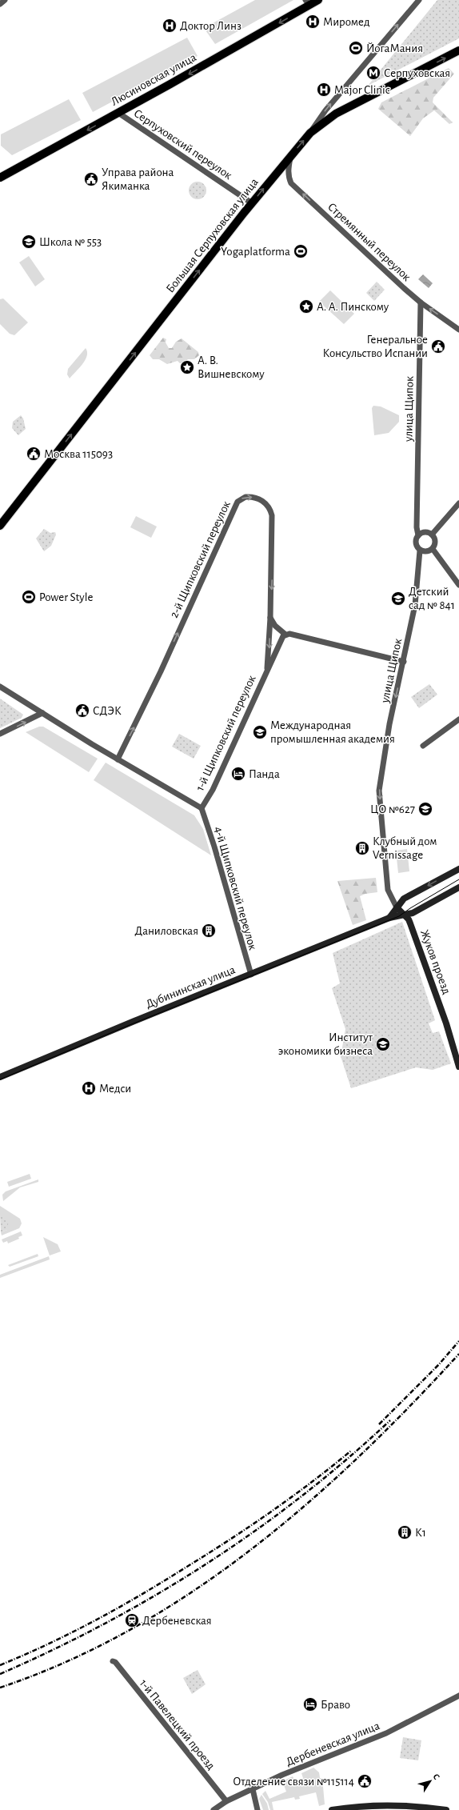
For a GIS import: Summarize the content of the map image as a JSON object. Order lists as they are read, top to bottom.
{
  "streets": {
    "main road": [
      "Люсиновская улица",
      "Большая Серпуховская улица",
      "Жуков проезд",
      "Дубининская улица"
    ],
    "street": [
      "Серпуховский переулок",
      "Стремянный переулок",
      "улица Щипок",
      "2-й Щипковский переулок",
      "1-й Щипковский переулок",
      "4-й Щипковский переулок",
      "1-й Павелецкий проезд",
      "Дербеневская улица"
    ]
  },
  "crossings": [
    ["Люсиновская улица", "Серпуховский переулок"],
    ["Серпуховский переулок", "Большая Серпуховская улица"],
    ["Большая Серпуховская улица", "Стремянный переулок"],
    ["Стремянный переулок", "улица Щипок"],
    ["2-й Щипковский переулок", "1-й Щипковский переулок"],
    ["1-й Щипковский переулок", "4-й Щипковский переулок"],
    ["4-й Щипковский переулок", "Дубининская улица"],
    ["Жуков проезд", "Дубининская улица"],
    ["1-й Павелецкий проезд", "Дербеневская улица"]
  ],
  "one_way": [
    "Люсиновская улица",
    "Большая Серпуховская улица",
    "Стремянный переулок",
    "улица Щипок"
  ],
  "places": {
    "hospital": [
      "Миромед",
      "Доктор Линз",
      "Major Clinic",
      "Медси"
    ],
    "sports": ["ЙогаМания", "Yogaplatforma", "Power Style"],
    "metro station": ["Серпуховская"],
    "public building": [
      "Управа района Якиманка",
      "Генеральное Консульство Испании",
      "Москва 115093",
      "СДЭК",
      "Отделение связи №115114"
    ],
    "school or university": [
      "Школа № 553",
      "Детский сад № 841",
      "Международная промышленная академия",
      "ЦО №627",
      "Институт экономики бизнеса"
    ],
    "place": ["А. А. Пинскому", "А. В. Вишневскому"],
    "hotel": ["Панда", "Браво"],
    "building": ["Клубный дом Vernissage", "Даниловская", "К1"],
    "station": ["Дербеневская"]
  },
  "north": "top right"
}
